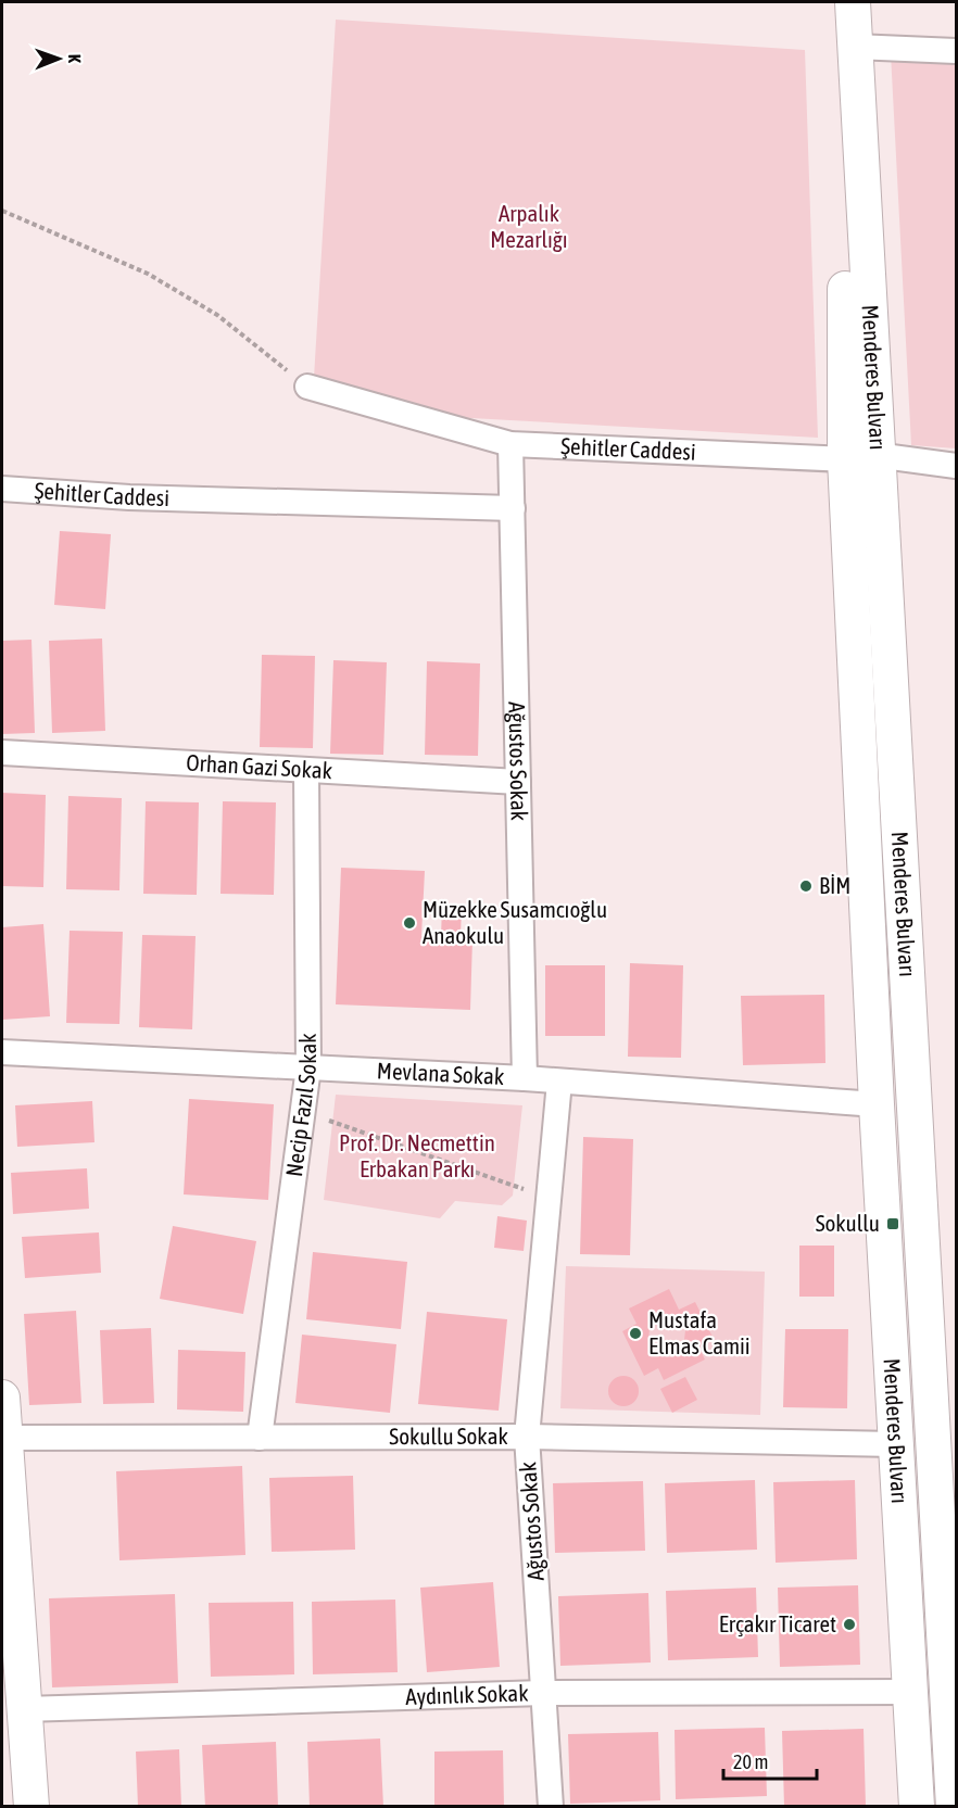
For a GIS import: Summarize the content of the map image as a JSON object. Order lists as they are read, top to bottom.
{
  "streets": {
    "main road": ["Menderes Bulvarı"],
    "street": [
      "Şehitler Caddesi",
      "Ağustos Sokak",
      "Orhan Gazi Sokak",
      "Mevlana Sokak",
      "Necip Fazıl Sokak",
      "Sokullu Sokak",
      "Aydınlık Sokak"
    ]
  },
  "crossings": [
    ["Menderes Bulvarı", "Şehitler Caddesi"],
    ["Menderes Bulvarı", "Mevlana Sokak"],
    ["Menderes Bulvarı", "Sokullu Sokak"],
    ["Menderes Bulvarı", "Aydınlık Sokak"],
    ["Şehitler Caddesi", "Ağustos Sokak"],
    ["Ağustos Sokak", "Orhan Gazi Sokak"],
    ["Ağustos Sokak", "Mevlana Sokak"],
    ["Ağustos Sokak", "Sokullu Sokak"],
    ["Ağustos Sokak", "Aydınlık Sokak"],
    ["Orhan Gazi Sokak", "Necip Fazıl Sokak"],
    ["Mevlana Sokak", "Necip Fazıl Sokak"],
    ["Necip Fazıl Sokak", "Sokullu Sokak"]
  ],
  "parks": ["Arpalık Mezarlığı", "Prof. Dr. Necmettin Erbakan Parkı"],
  "places": {
    "other": [
      "BİM",
      "Müzekke Susamcıoğlu Anaokulu",
      "Mustafa Elmas Camii",
      "Erçakır Ticaret"
    ],
    "transit": ["Sokullu"]
  },
  "scale_bar": "20 m",
  "north": "right"
}
